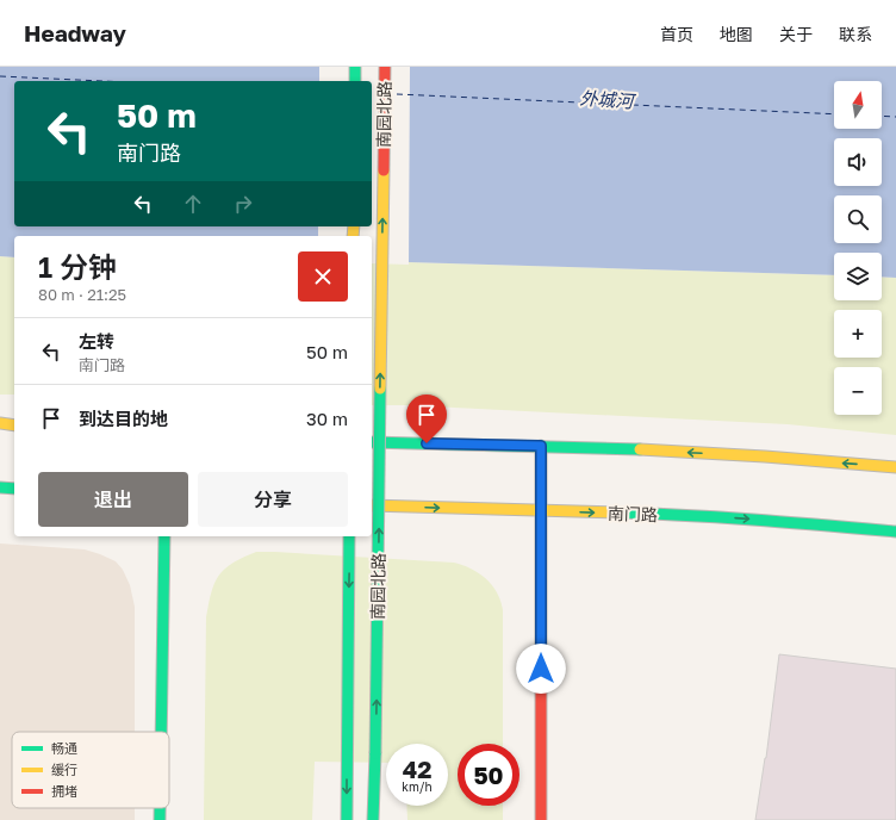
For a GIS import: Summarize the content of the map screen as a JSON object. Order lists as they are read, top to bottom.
{
  "streets": {
    "main road": ["南园北路", "南门路"]
  },
  "water": ["外城河"],
  "legend": ["畅通", "缓行", "拥堵"],
  "north": "top",
  "page": {
    "header": "Headway",
    "nav": [
      "首页",
      "地图",
      "关于",
      "联系"
    ],
    "map_buttons": ["+", "−"],
    "turn": ["50 m", "南门路"],
    "heading": ["1 分钟", "80 m · 21:25"],
    "list": [
      {
        "name": "左转",
        "note": "南门路",
        "value": "50 m"
      },
      {
        "name": "到达目的地",
        "value": "30 m"
      }
    ],
    "buttons": ["退出", "分享"],
    "speed": "42 km/h",
    "limit": "50"
  }
}
